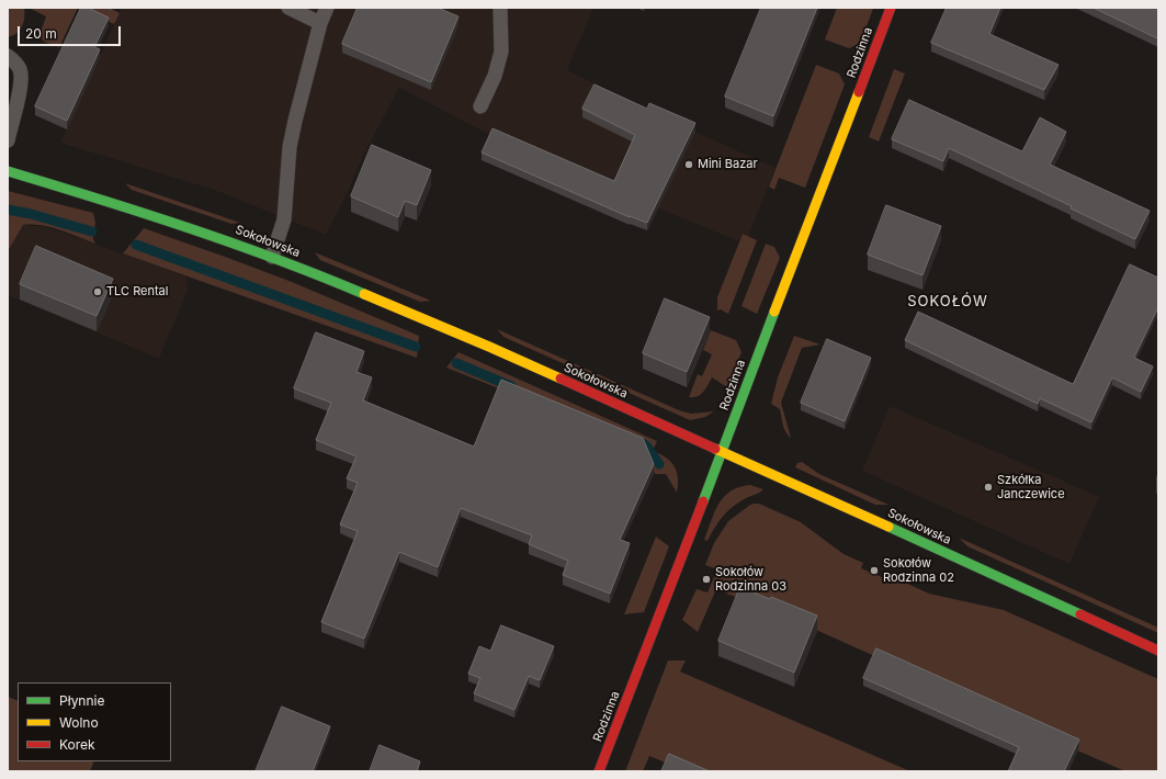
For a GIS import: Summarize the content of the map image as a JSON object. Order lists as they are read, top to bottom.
{
  "streets": {
    "street": ["Rodzinna", "Sokołowska"]
  },
  "crossings": [
    ["Rodzinna", "Sokołowska"]
  ],
  "districts": ["SOKOŁÓW"],
  "places": [
    "Mini Bazar",
    "TLC Rental",
    "Szkółka Janczewice",
    "Sokołów Rodzinna 02",
    "Sokołów Rodzinna 03"
  ],
  "legend": ["Płynnie", "Wolno", "Korek"],
  "scale_bar": "20 m"
}
